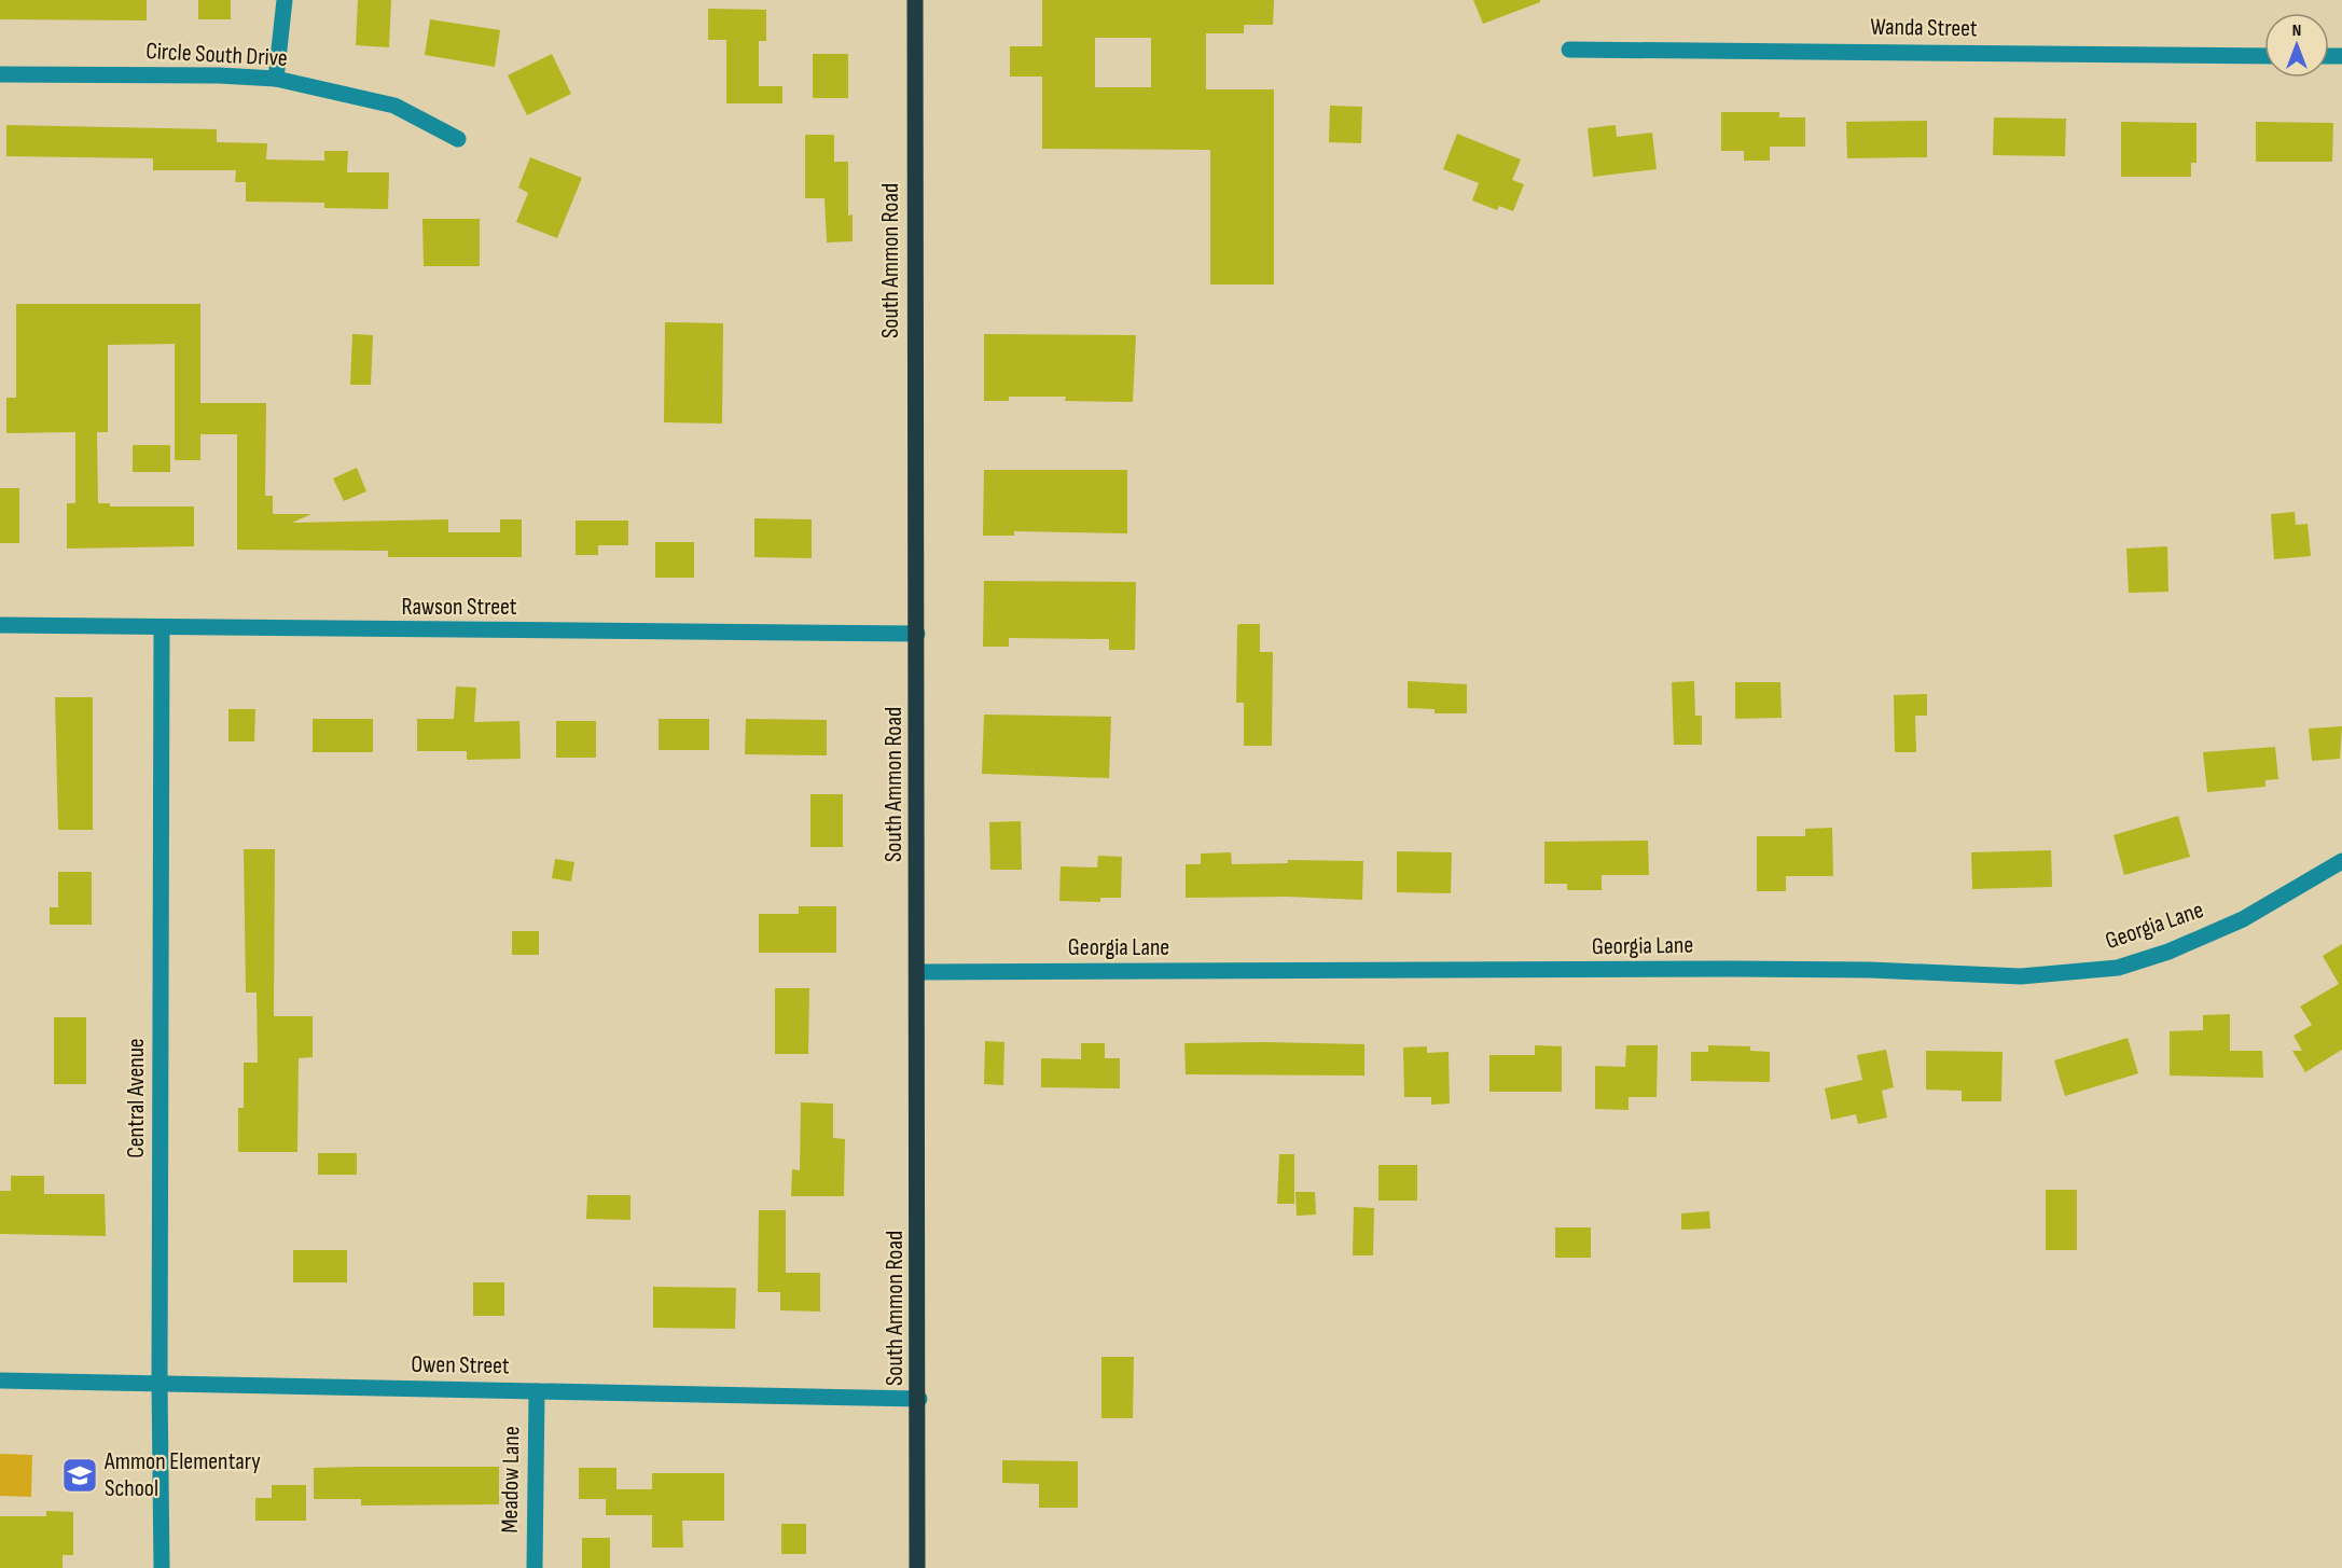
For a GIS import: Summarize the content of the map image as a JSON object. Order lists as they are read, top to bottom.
{
  "streets": {
    "main road": ["South Ammon Road"],
    "street": [
      "Wanda Street",
      "Circle South Drive",
      "Rawson Street",
      "Georgia Lane",
      "Central Avenue",
      "Owen Street",
      "Meadow Lane"
    ]
  },
  "crossings": [
    ["South Ammon Road", "Rawson Street"],
    ["South Ammon Road", "Georgia Lane"],
    ["South Ammon Road", "Owen Street"],
    ["Rawson Street", "Central Avenue"],
    ["Central Avenue", "Owen Street"],
    ["Owen Street", "Meadow Lane"]
  ],
  "places": {
    "school or university": ["Ammon Elementary School"]
  },
  "north": "top"
}
